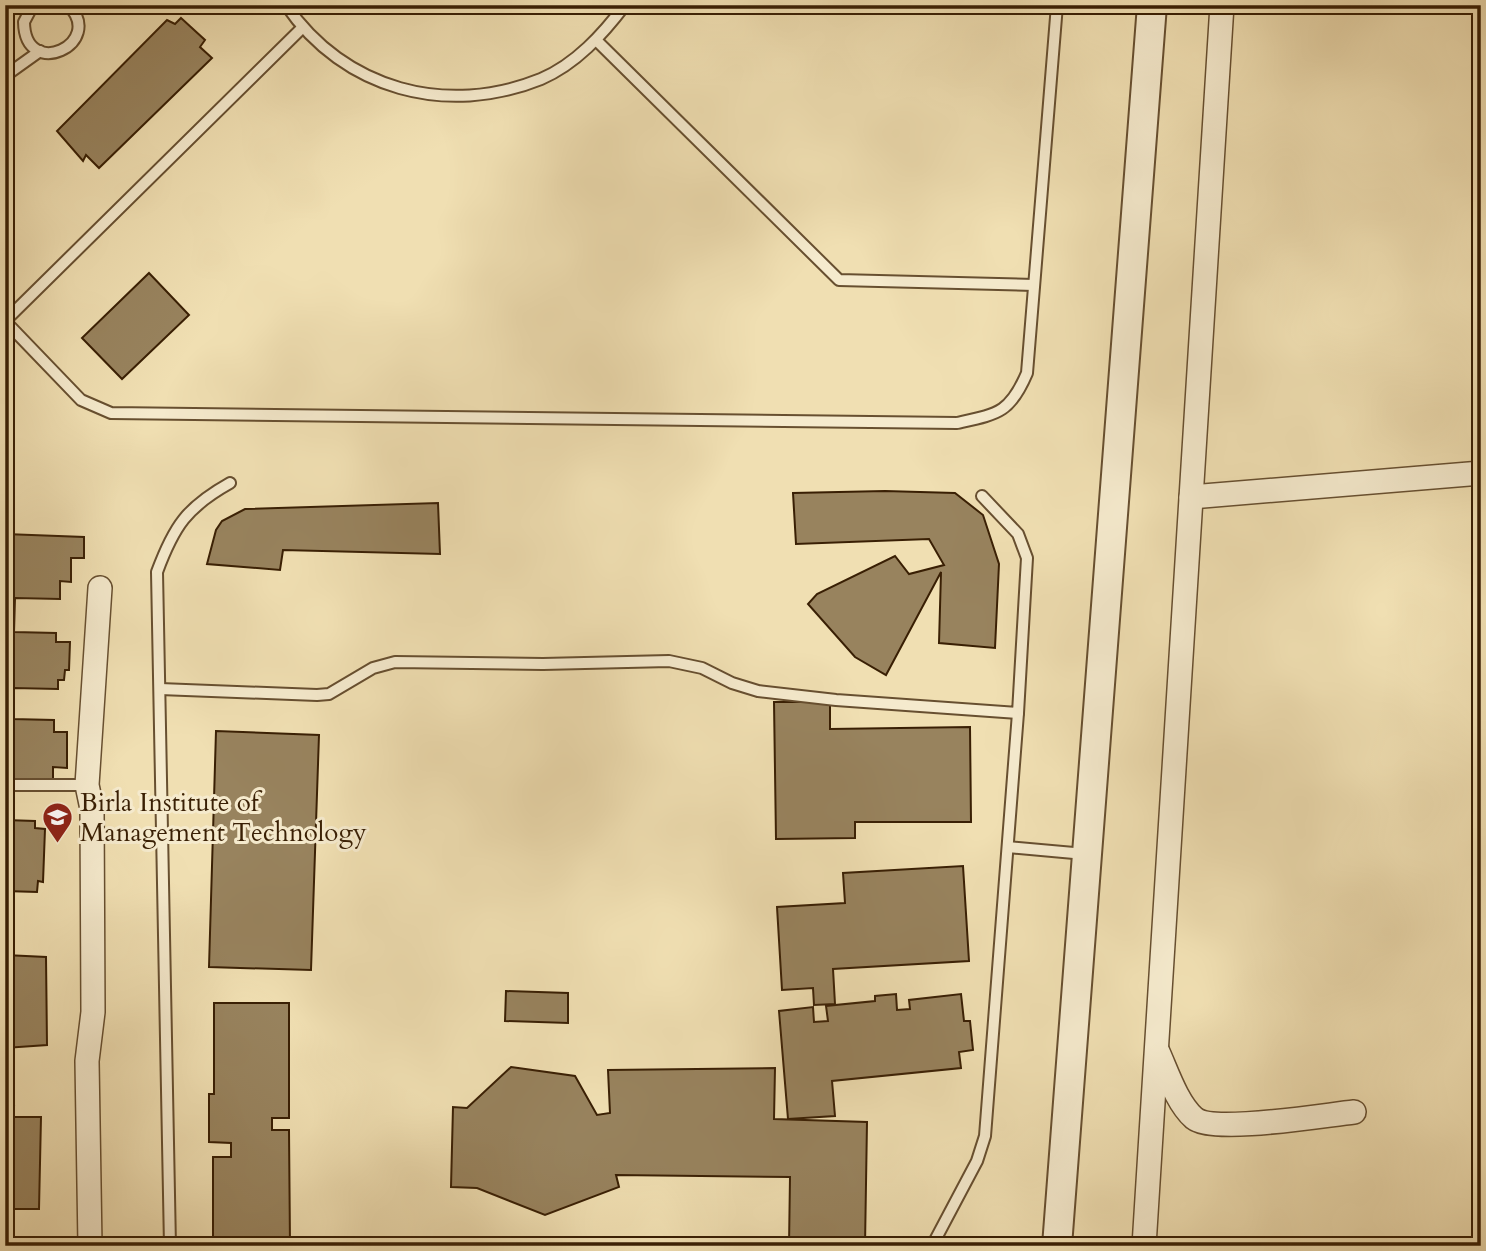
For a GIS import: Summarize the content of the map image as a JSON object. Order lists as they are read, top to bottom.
{
  "places": {
    "school or university": ["Birla Institute of Management Technology"]
  }
}
